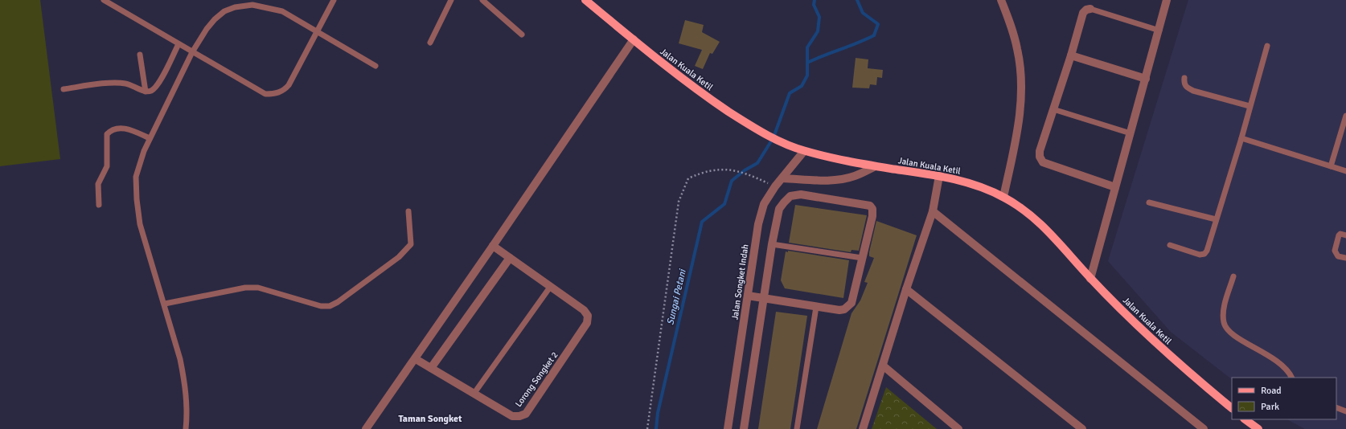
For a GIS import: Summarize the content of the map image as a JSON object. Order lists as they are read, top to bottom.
{
  "streets": {
    "main road": ["Jalan Kuala Ketil"],
    "street": ["Jalan Songket Indah", "Lorong Songket 2"]
  },
  "crossings": [
    ["Jalan Kuala Ketil", "Jalan Songket Indah"]
  ],
  "districts": ["Taman Songket"],
  "water": ["Sungai Petani"],
  "legend": ["Road", "Park"]
}
